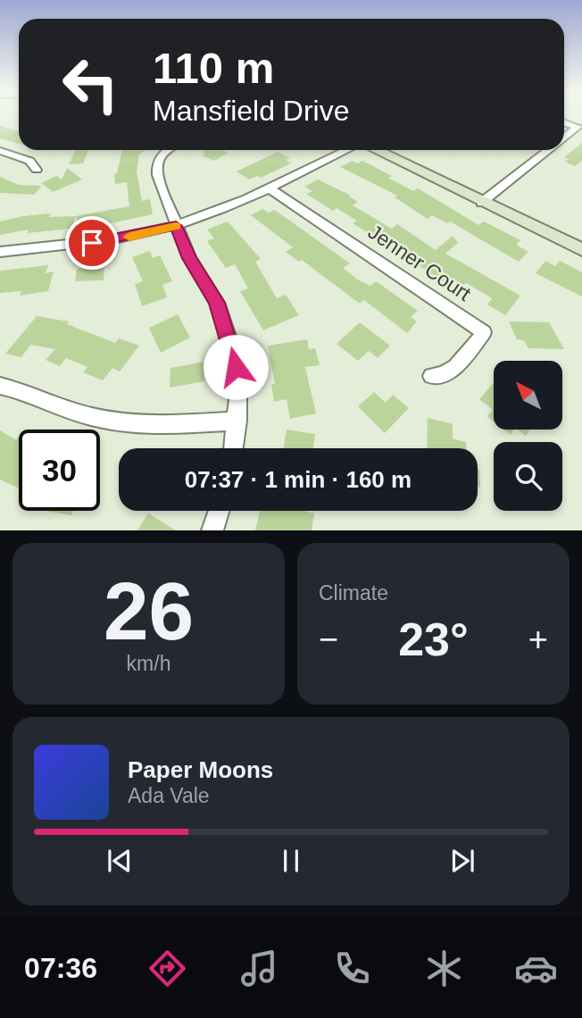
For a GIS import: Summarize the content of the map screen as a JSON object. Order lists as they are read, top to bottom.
{
  "streets": {
    "street": ["Jenner Court"]
  },
  "north": "top left",
  "page": {
    "turn": ["110 m", "Mansfield Drive"],
    "limit": "30",
    "trip": "07:37 · 1 min · 160 m",
    "tile": [
      ["26", "km/h"],
      "Climate"
    ],
    "heat": ["−", "23°", "+"],
    "song": ["Paper Moons", "Ada Vale"],
    "tabs": "07:36"
  }
}
